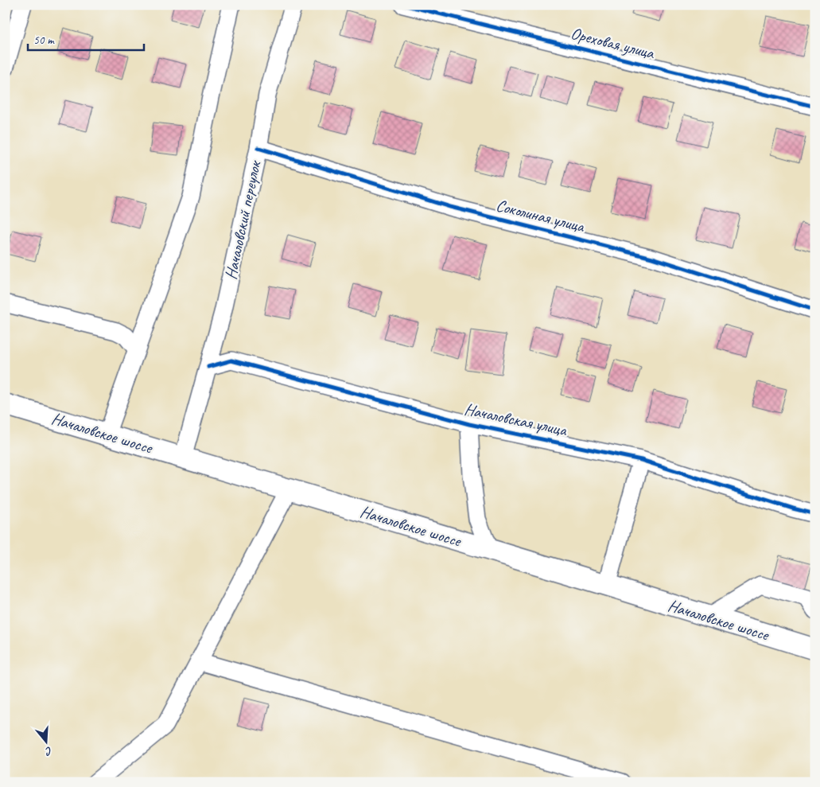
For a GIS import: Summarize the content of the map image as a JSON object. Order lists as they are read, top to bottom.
{
  "streets": {
    "main road": ["Началовское шоссе"],
    "street": [
      "Ореховая улица",
      "Соколиная улица",
      "Началовский переулок",
      "Началовская улица"
    ]
  },
  "crossings": [
    ["Соколиная улица", "Началовский переулок"],
    ["Началовский переулок", "Началовская улица"],
    ["Началовский переулок", "Началовское шоссе"]
  ],
  "scale_bar": "50 m",
  "north": "bottom"
}
